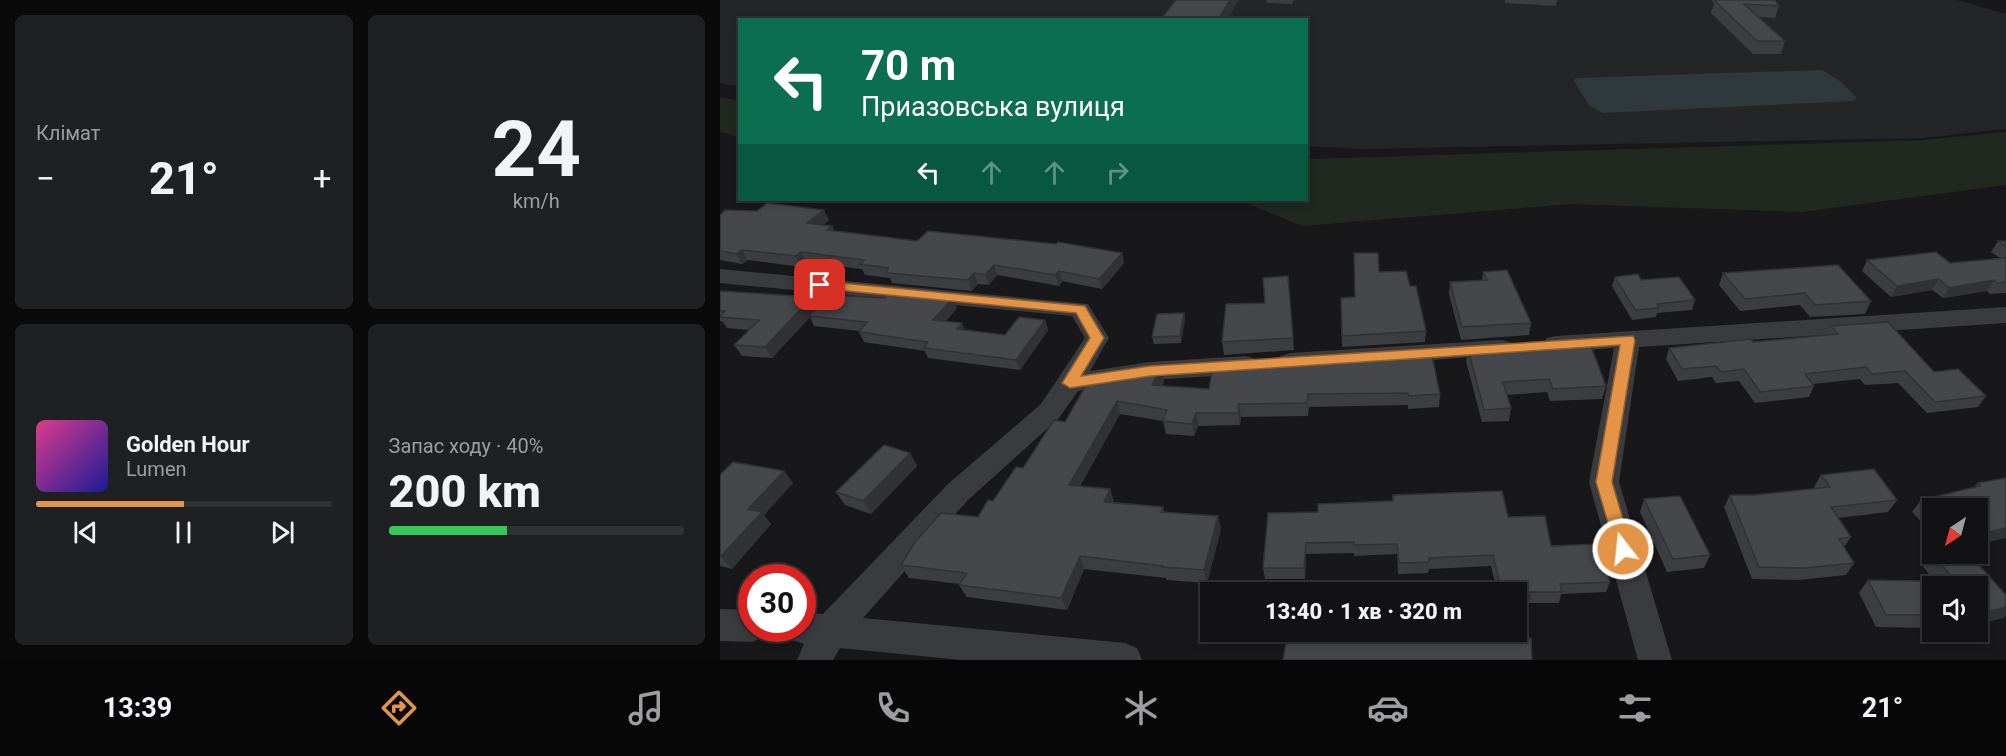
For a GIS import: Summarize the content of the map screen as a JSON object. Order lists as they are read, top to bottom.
{
  "north": "bottom left",
  "page": {
    "tile": [
      "Клімат",
      ["24", "km/h"],
      ["Запас ходу · 40%", "200 km"]
    ],
    "turn": ["70 m", "Приазовська вулиця"],
    "heat": ["−", "21°", "+"],
    "song": ["Golden Hour", "Lumen"],
    "limit": "30",
    "trip": "13:40 · 1 хв · 320 m",
    "tabs": ["13:39", "21°"]
  }
}
